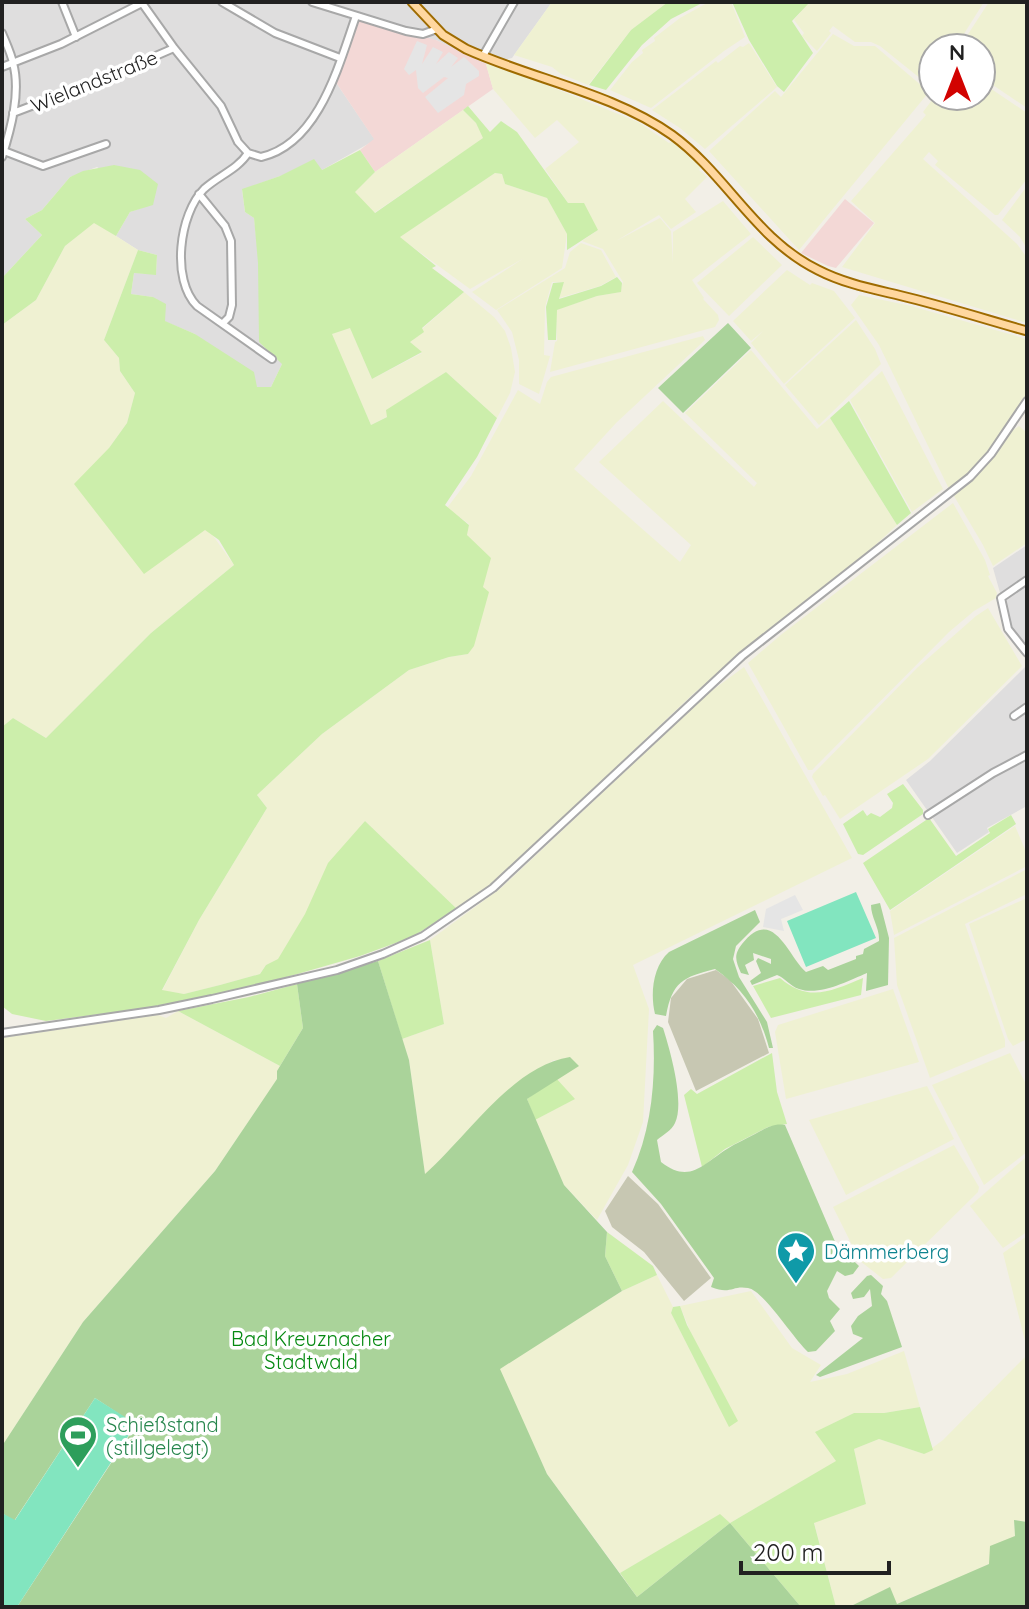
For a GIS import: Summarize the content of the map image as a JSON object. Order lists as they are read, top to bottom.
{
  "streets": {
    "street": ["Wielandstraße"]
  },
  "parks": ["Bad Kreuznacher Stadtwald"],
  "places": {
    "place": ["Dämmerberg"],
    "sports": ["Schießstand (stillgelegt)"]
  },
  "scale_bar": "200 m",
  "north": "top"
}
